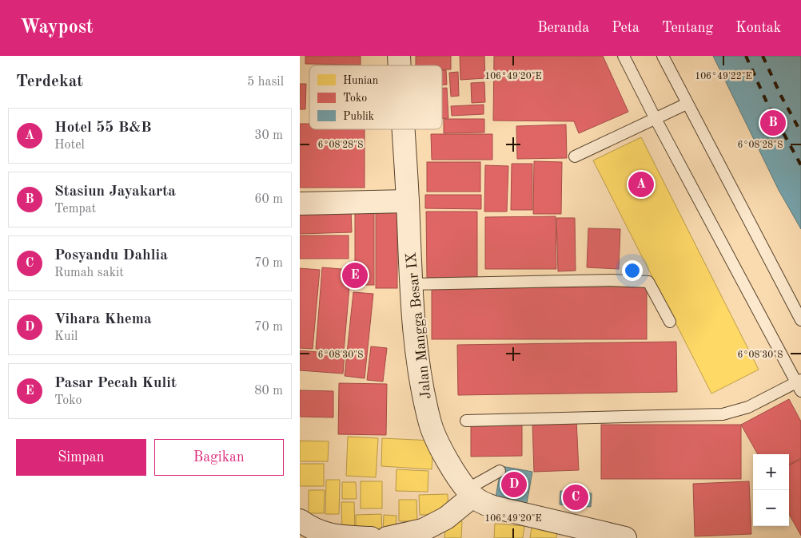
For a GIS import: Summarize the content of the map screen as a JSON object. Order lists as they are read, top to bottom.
{
  "streets": {
    "street": ["Jalan Mangga Besar IX"]
  },
  "legend": ["Hunian", "Toko", "Publik"],
  "page": {
    "header": "Waypost",
    "nav": [
      "Beranda",
      "Peta",
      "Tentang",
      "Kontak"
    ],
    "heading": ["Terdekat", "5 hasil"],
    "list": [
      {
        "mark": "A",
        "name": "Hotel 55 B&B",
        "note": "Hotel",
        "value": "30 m"
      },
      {
        "mark": "B",
        "name": "Stasiun Jayakarta",
        "note": "Tempat",
        "value": "60 m"
      },
      {
        "mark": "C",
        "name": "Posyandu Dahlia",
        "note": "Rumah sakit",
        "value": "70 m"
      },
      {
        "mark": "D",
        "name": "Vihara Khema",
        "note": "Kuil",
        "value": "70 m"
      },
      {
        "mark": "E",
        "name": "Pasar Pecah Kulit",
        "note": "Toko",
        "value": "80 m"
      }
    ],
    "pins": [
      "B",
      "A",
      "E",
      "D",
      "C"
    ],
    "buttons": ["Simpan", "Bagikan"],
    "map_buttons": ["+", "−"]
  },
  "coordinates": [
    "106°49'20\"E",
    "106°49'22\"E",
    "6°08'28\"S",
    "6°08'30\"S"
  ]
}
